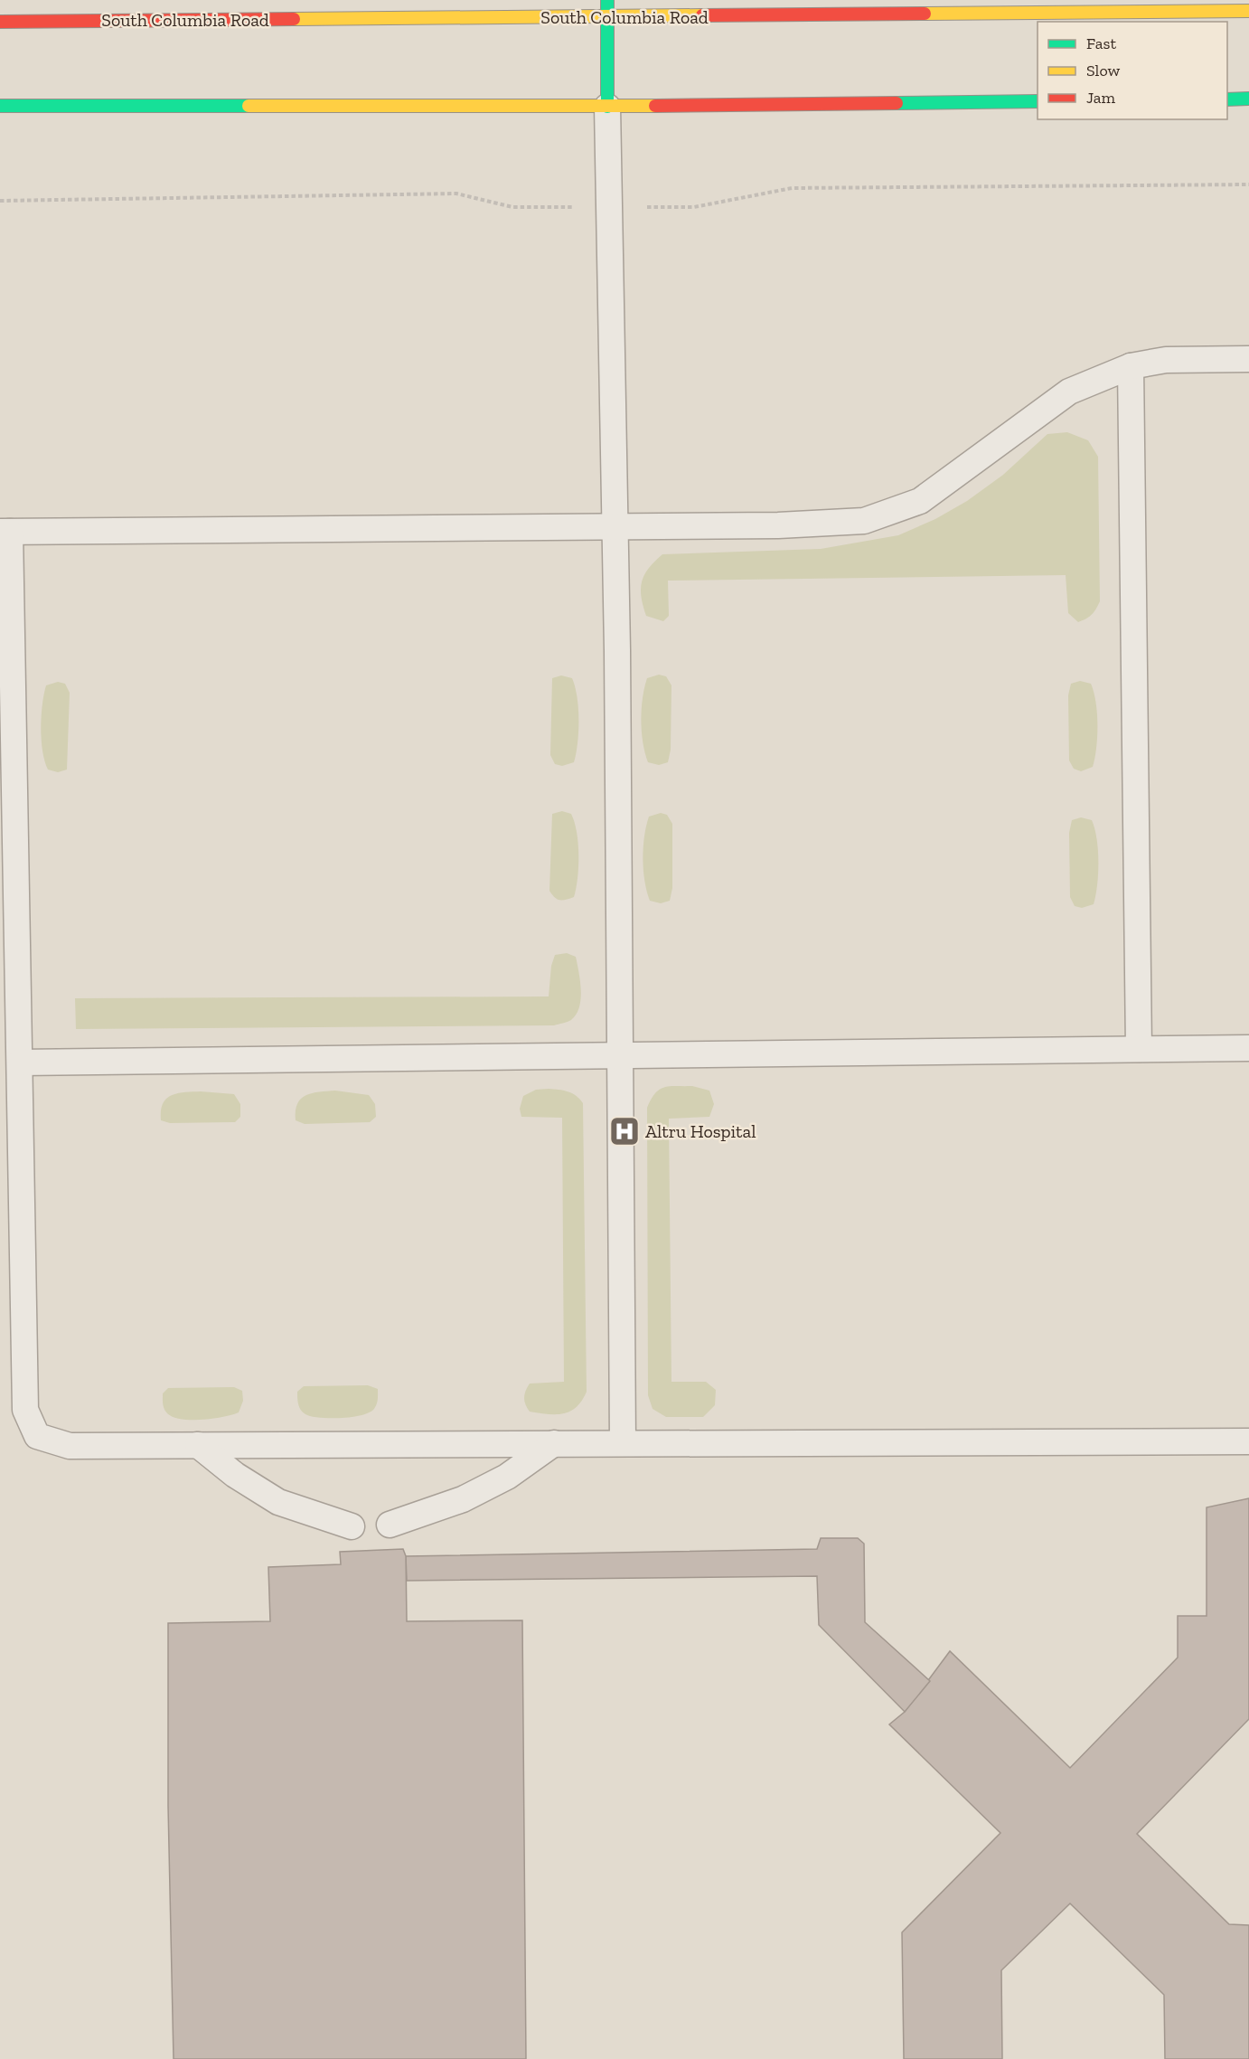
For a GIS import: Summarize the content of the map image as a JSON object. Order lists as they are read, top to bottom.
{
  "streets": {
    "main road": ["South Columbia Road"]
  },
  "places": {
    "hospital": ["Altru Hospital"]
  },
  "legend": ["Fast", "Slow", "Jam"]
}
